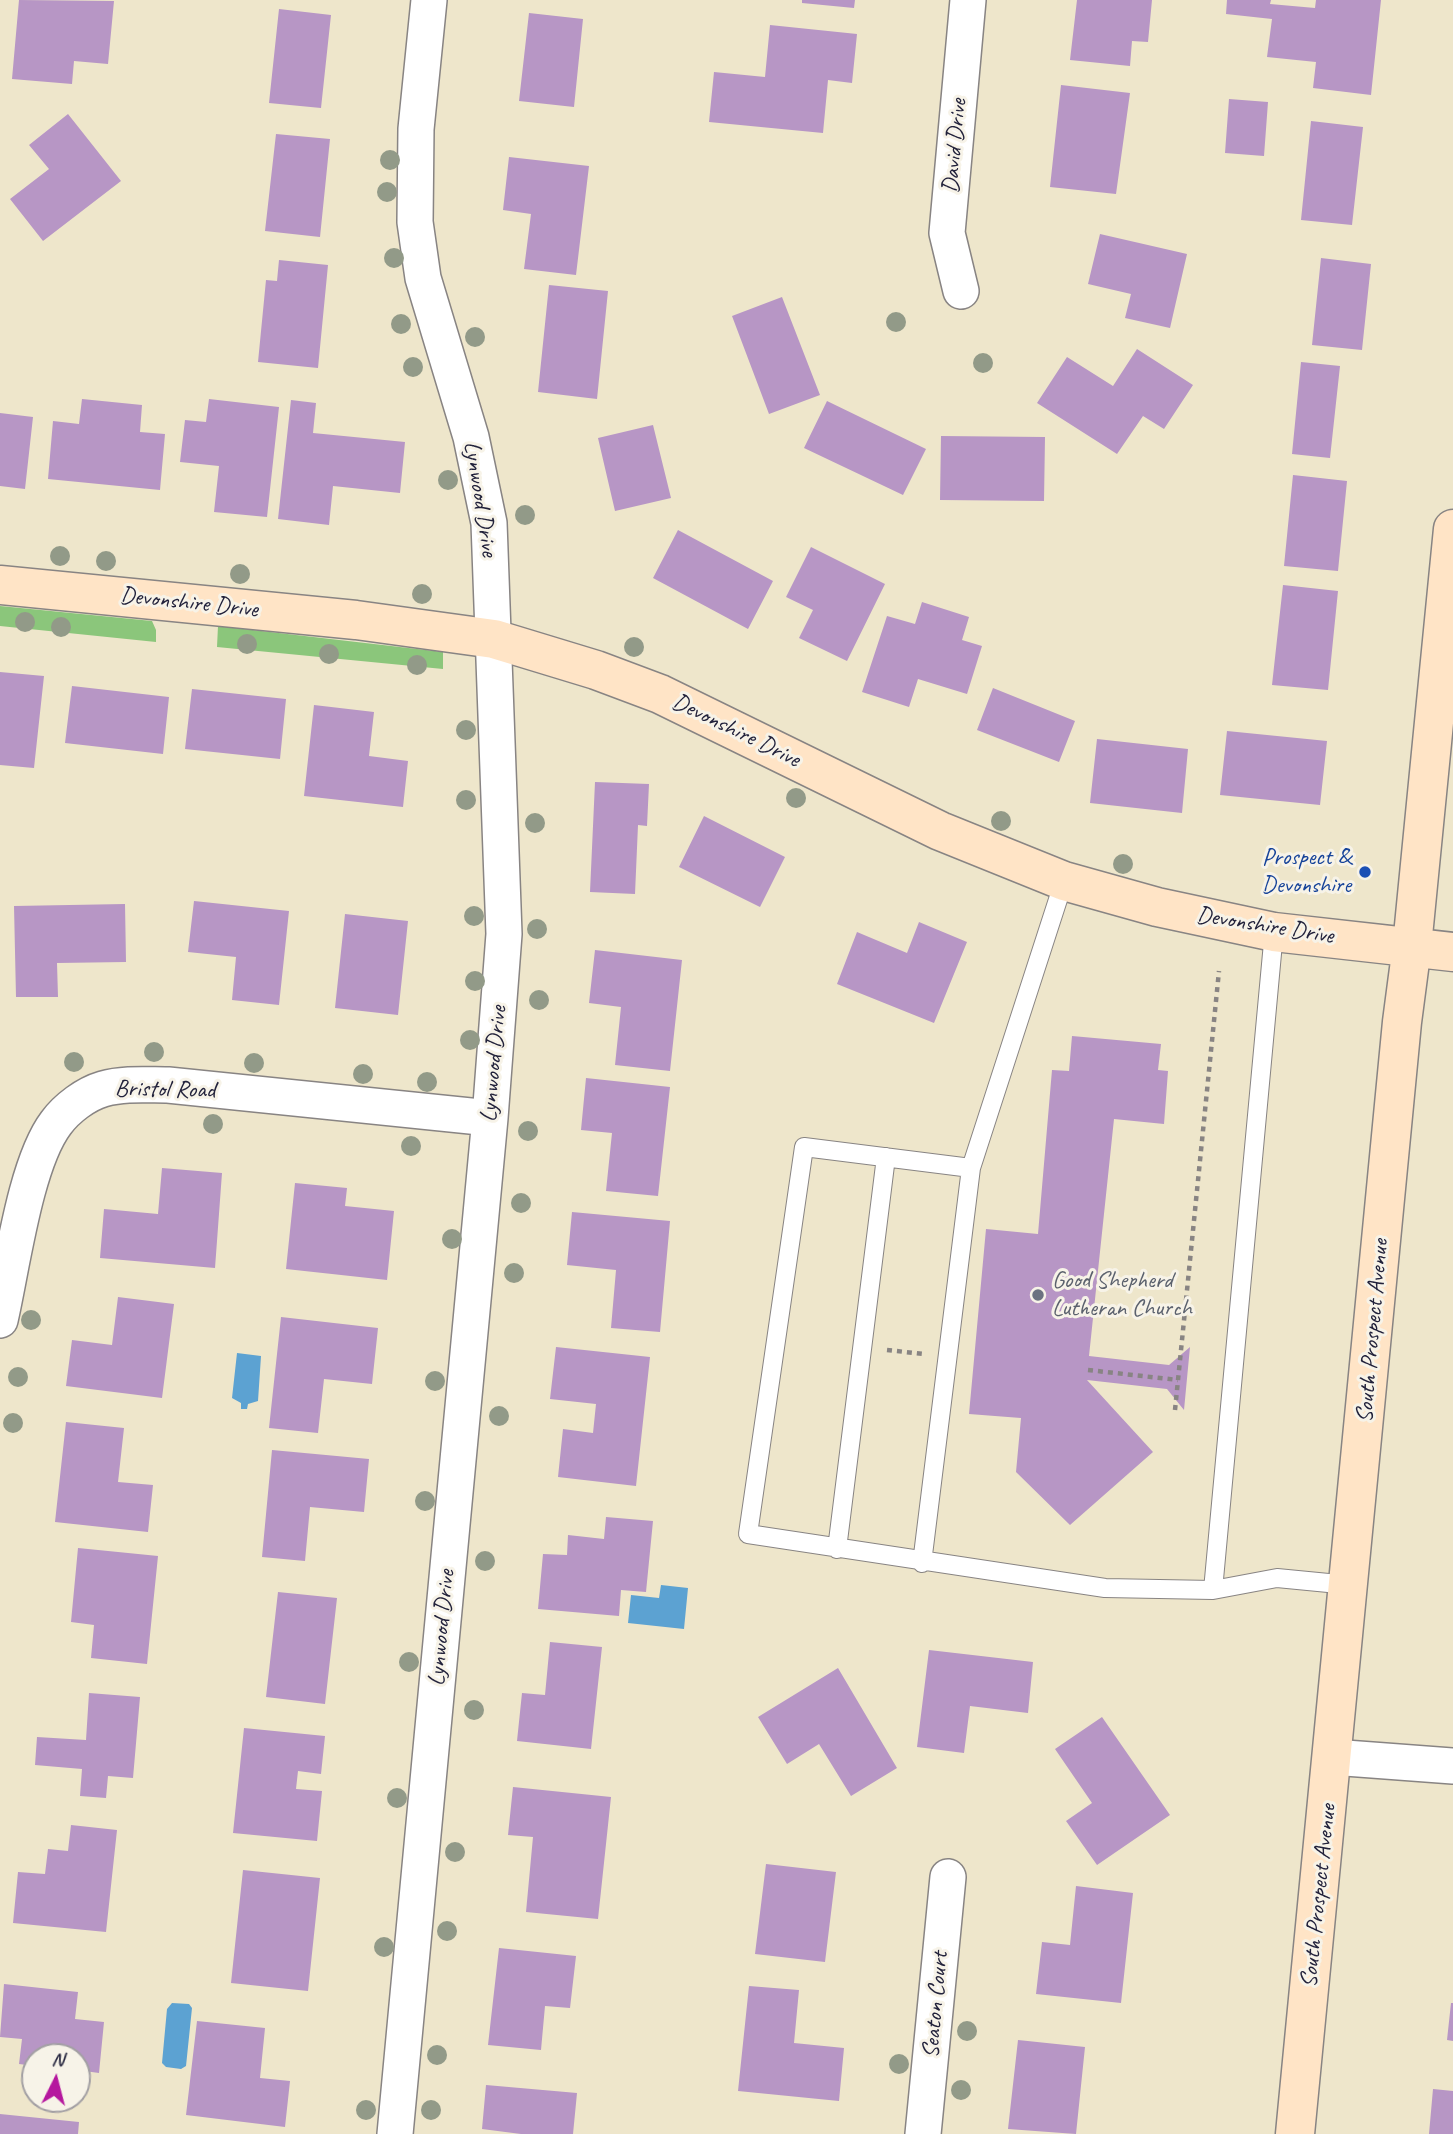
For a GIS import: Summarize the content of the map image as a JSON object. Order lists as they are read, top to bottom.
{
  "streets": {
    "main road": ["Devonshire Drive", "South Prospect Avenue"],
    "street": [
      "David Drive",
      "Lynwood Drive",
      "Bristol Road",
      "Seaton Court"
    ]
  },
  "crossings": [
    ["Lynwood Drive", "Devonshire Drive"],
    ["Lynwood Drive", "Bristol Road"],
    ["Devonshire Drive", "South Prospect Avenue"]
  ],
  "places": ["Prospect & Devonshire", "Good Shepherd Lutheran Church"],
  "north": "top"
}
